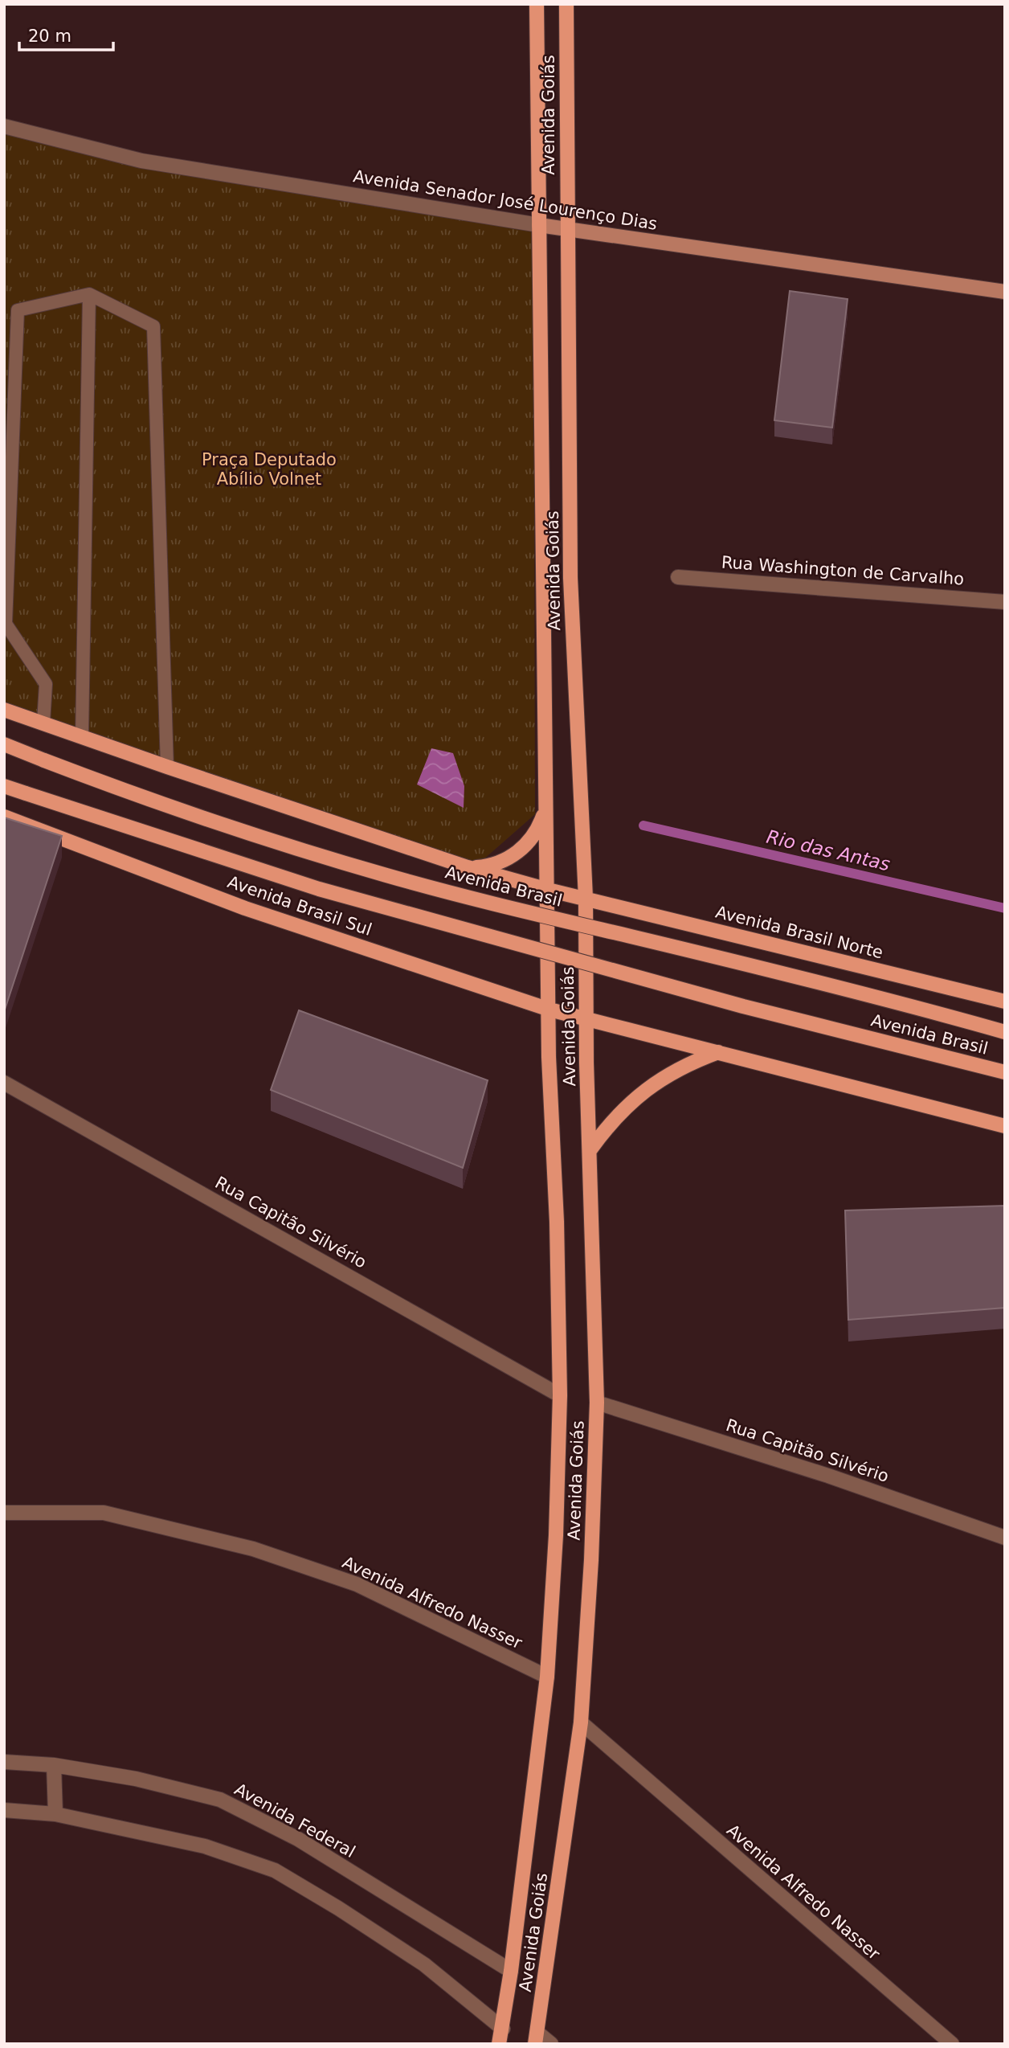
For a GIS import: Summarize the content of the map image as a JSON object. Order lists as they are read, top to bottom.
{
  "streets": {
    "main road": [
      "Avenida Goiás",
      "Avenida Senador José Lourenço Dias",
      "Avenida Brasil",
      "Avenida Brasil Sul",
      "Avenida Brasil Norte"
    ],
    "street": [
      "Rua Washington de Carvalho",
      "Rua Capitão Silvério",
      "Avenida Alfredo Nasser",
      "Avenida Federal"
    ]
  },
  "crossings": [
    ["Avenida Goiás", "Avenida Senador José Lourenço Dias"],
    ["Avenida Goiás", "Avenida Brasil Sul"],
    ["Avenida Goiás", "Avenida Brasil Norte"],
    ["Avenida Goiás", "Rua Capitão Silvério"],
    ["Avenida Goiás", "Avenida Alfredo Nasser"],
    ["Avenida Goiás", "Avenida Federal"]
  ],
  "water": ["Rio das Antas"],
  "parks": ["Praça Deputado Abílio Volnet"],
  "scale_bar": "20 m"
}
